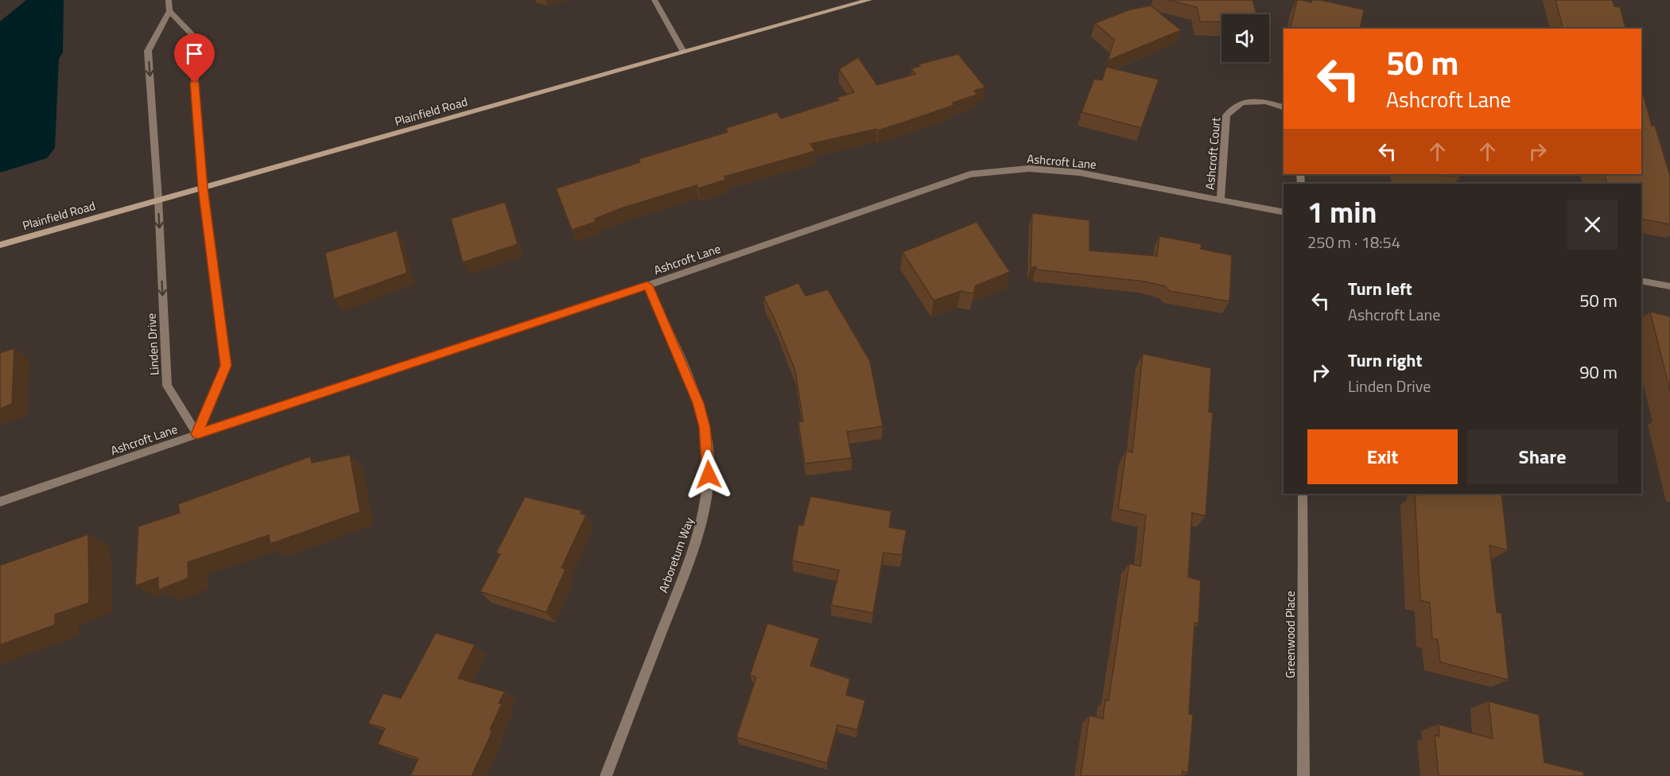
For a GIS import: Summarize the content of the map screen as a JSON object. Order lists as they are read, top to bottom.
{
  "streets": {
    "main road": ["Plainfield Road"],
    "street": [
      "Ashcroft Court",
      "Ashcroft Lane",
      "Linden Drive",
      "Arboretum Way",
      "Greenwood Place"
    ]
  },
  "crossings": [
    ["Plainfield Road", "Linden Drive"],
    ["Ashcroft Court", "Ashcroft Lane"],
    ["Ashcroft Lane", "Linden Drive"],
    ["Ashcroft Lane", "Arboretum Way"]
  ],
  "page": {
    "turn": ["50 m", "Ashcroft Lane"],
    "heading": ["1 min", "250 m · 18:54"],
    "list": [
      {
        "name": "Turn left",
        "note": "Ashcroft Lane",
        "value": "50 m"
      },
      {
        "name": "Turn right",
        "note": "Linden Drive",
        "value": "90 m"
      }
    ],
    "buttons": ["Exit", "Share"]
  }
}
